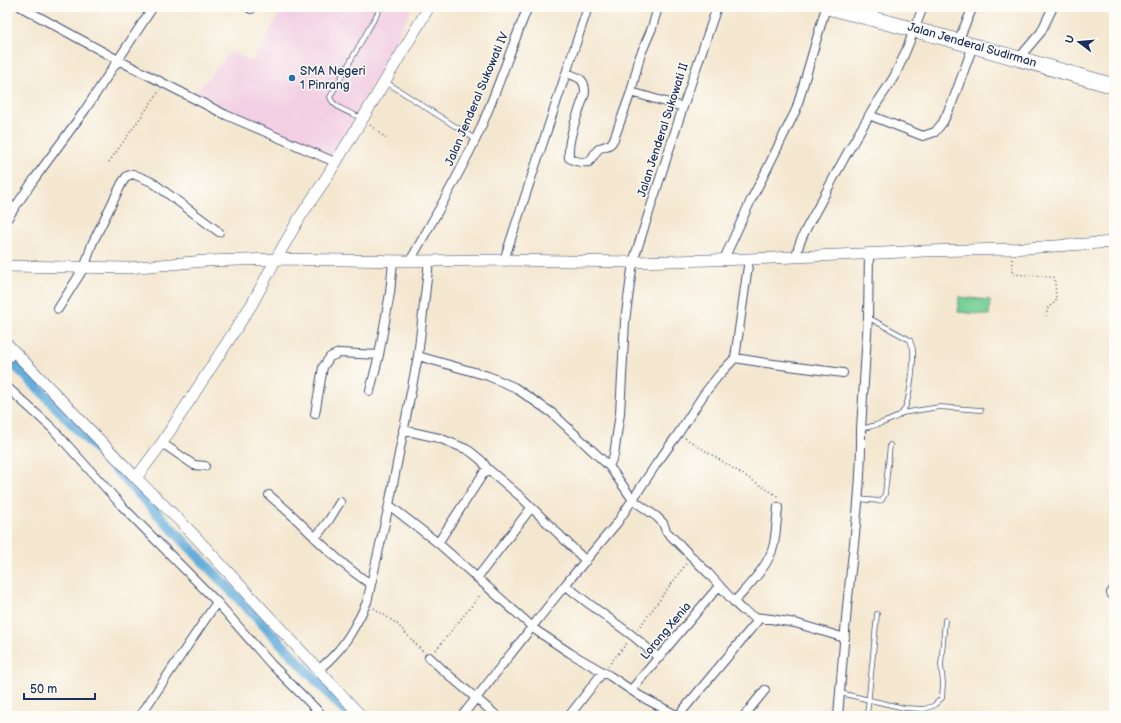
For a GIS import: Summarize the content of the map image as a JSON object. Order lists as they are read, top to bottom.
{
  "streets": {
    "highway": ["Jalan Jenderal Sudirman"],
    "street": ["Jalan Jenderal Sukowati IV", "Jalan Jenderal Sukowati II", "Lorong Xenia"]
  },
  "places": ["SMA Negeri 1 Pinrang"],
  "scale_bar": "50 m",
  "north": "left"
}
